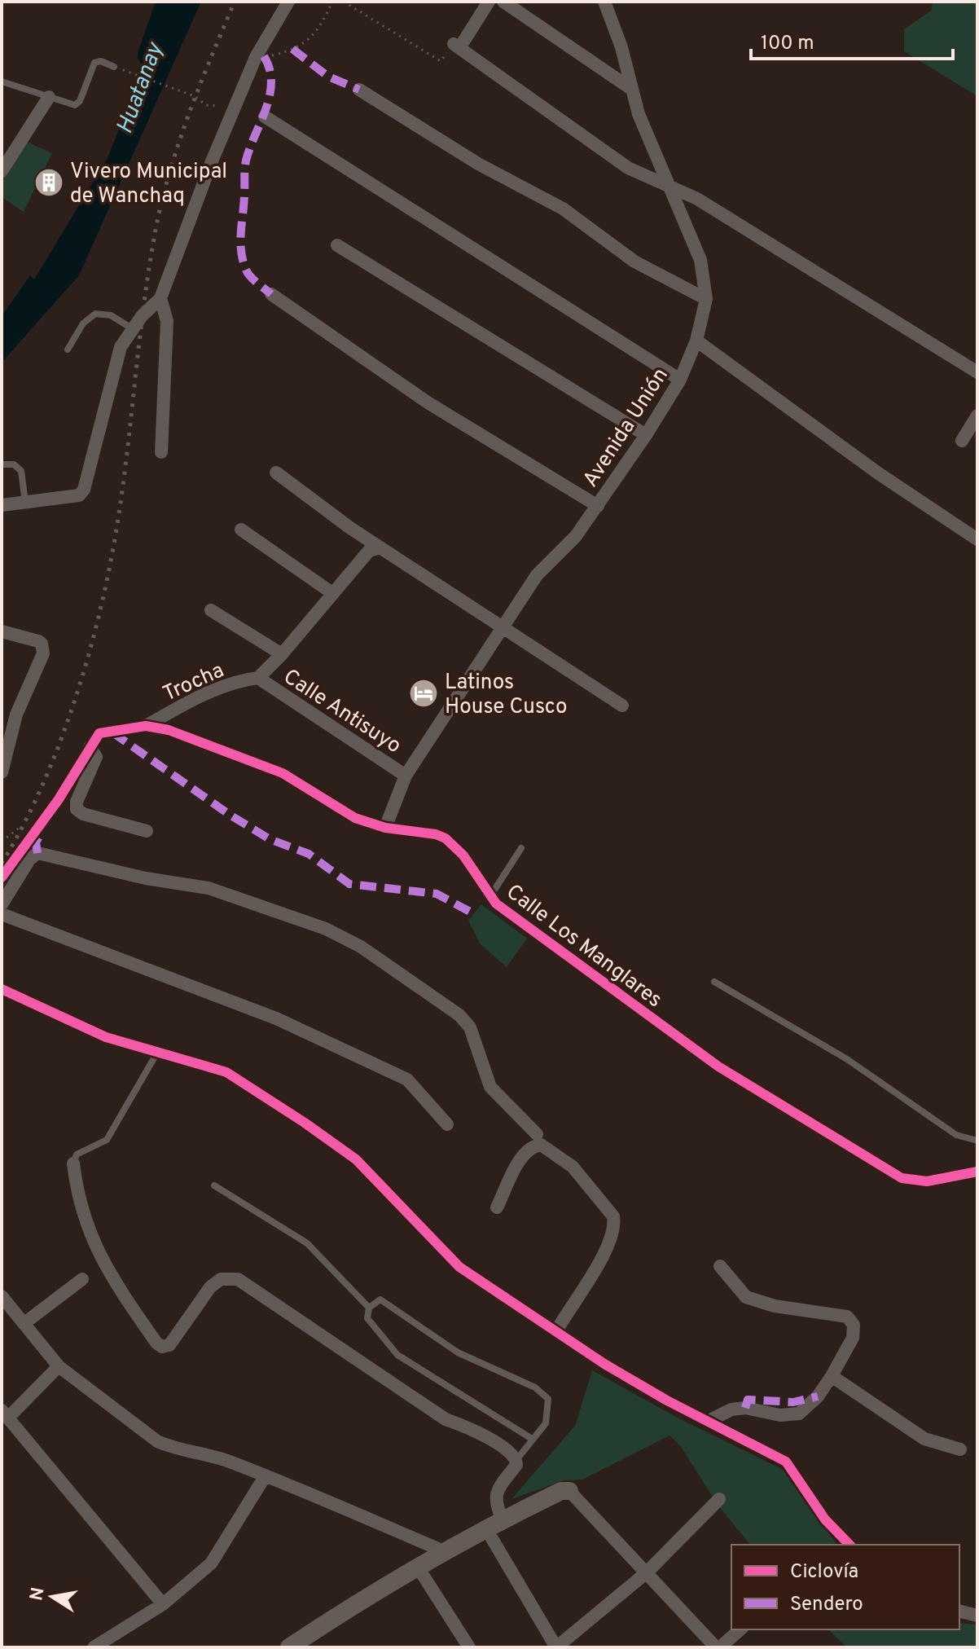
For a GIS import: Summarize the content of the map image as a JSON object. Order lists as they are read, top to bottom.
{
  "streets": {
    "street": [
      "Avenida Unión",
      "Trocha",
      "Calle Antisuyo",
      "Calle Los Manglares"
    ]
  },
  "crossings": [
    ["Avenida Unión", "Calle Antisuyo"],
    ["Avenida Unión", "Calle Los Manglares"],
    ["Trocha", "Calle Antisuyo"],
    ["Trocha", "Calle Los Manglares"]
  ],
  "water": ["Huatanay"],
  "places": {
    "building": ["Vivero Municipal de Wanchaq"],
    "hotel": ["Latinos House Cusco"]
  },
  "legend": ["Ciclovía", "Sendero"],
  "scale_bar": "100 m",
  "north": "left"
}
